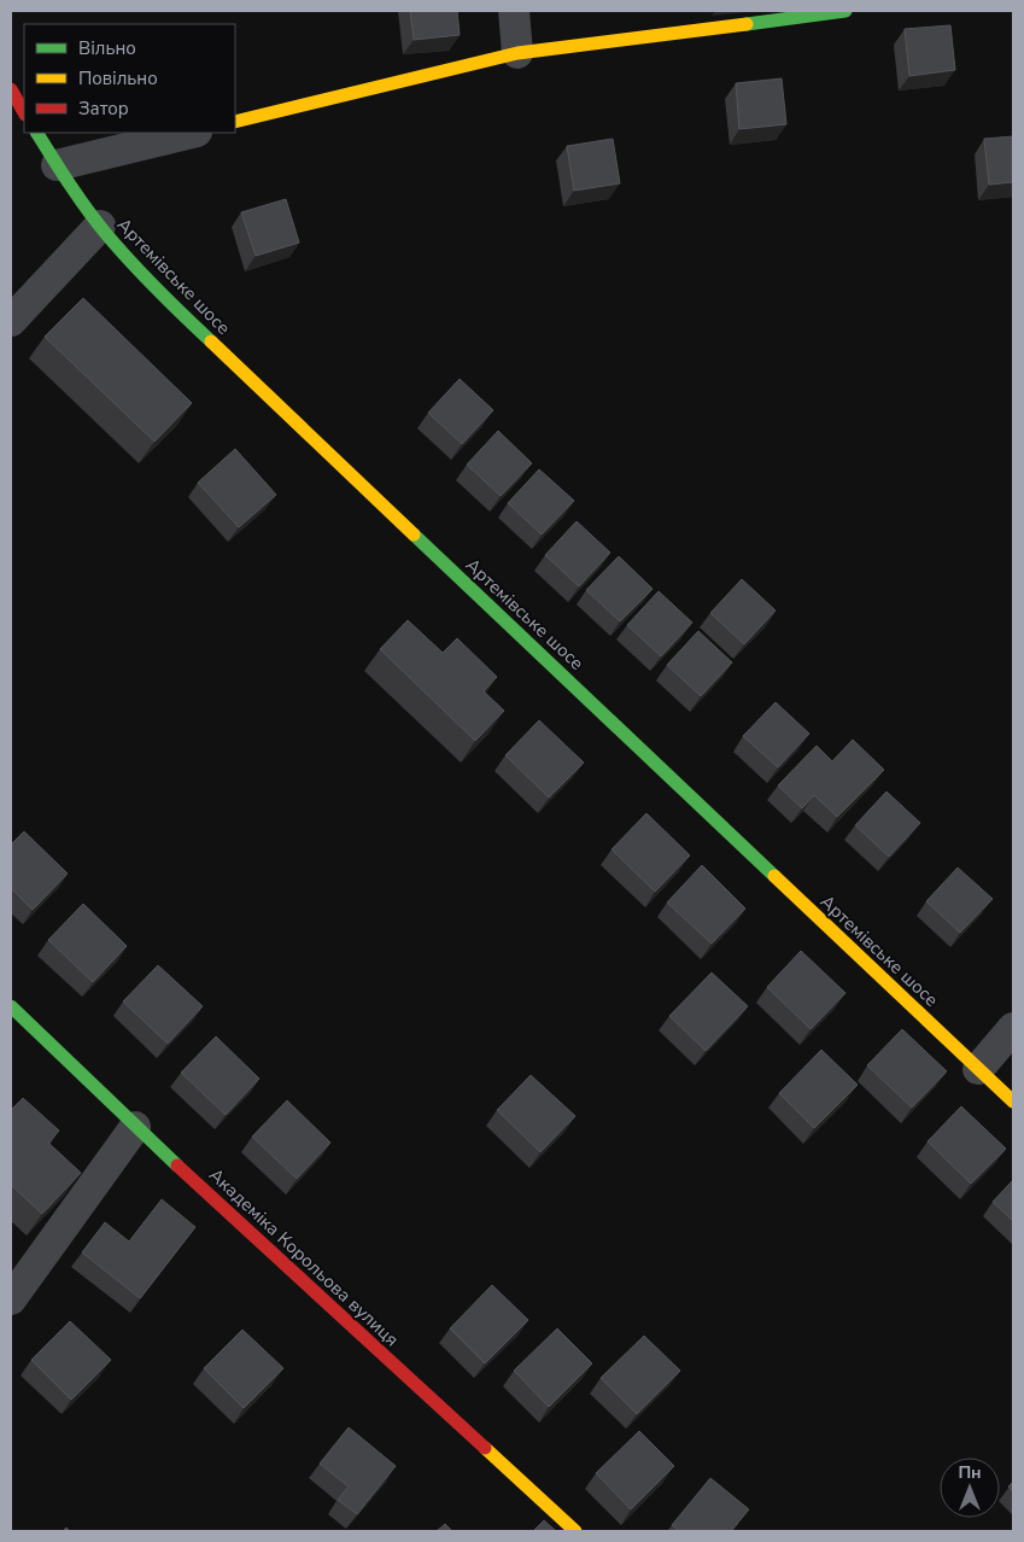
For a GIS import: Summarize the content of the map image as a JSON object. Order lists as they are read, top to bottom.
{
  "streets": {
    "main road": ["Артемівське шосе", "Академіка Корольова вулиця"]
  },
  "legend": ["Вільно", "Повільно", "Затор"],
  "north": "top"
}
